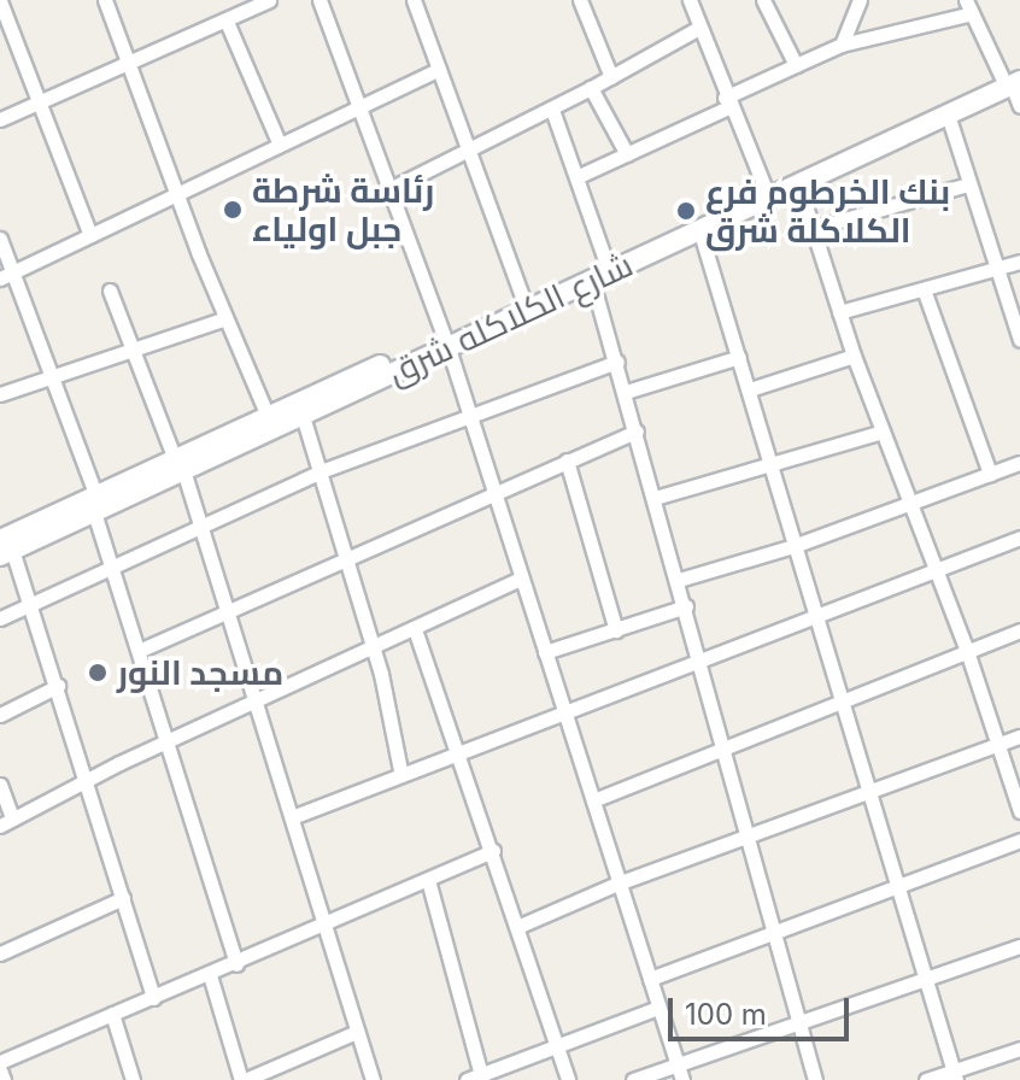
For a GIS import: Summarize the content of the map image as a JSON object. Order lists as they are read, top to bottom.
{
  "streets": {
    "street": ["شارع الكلاكله شرق"]
  },
  "places": ["رئاسة شرطة جبل اولياء", "بنك الخرطوم فرع الكلاكلة شرق", "مسجد النور"],
  "scale_bar": "100 m"
}
